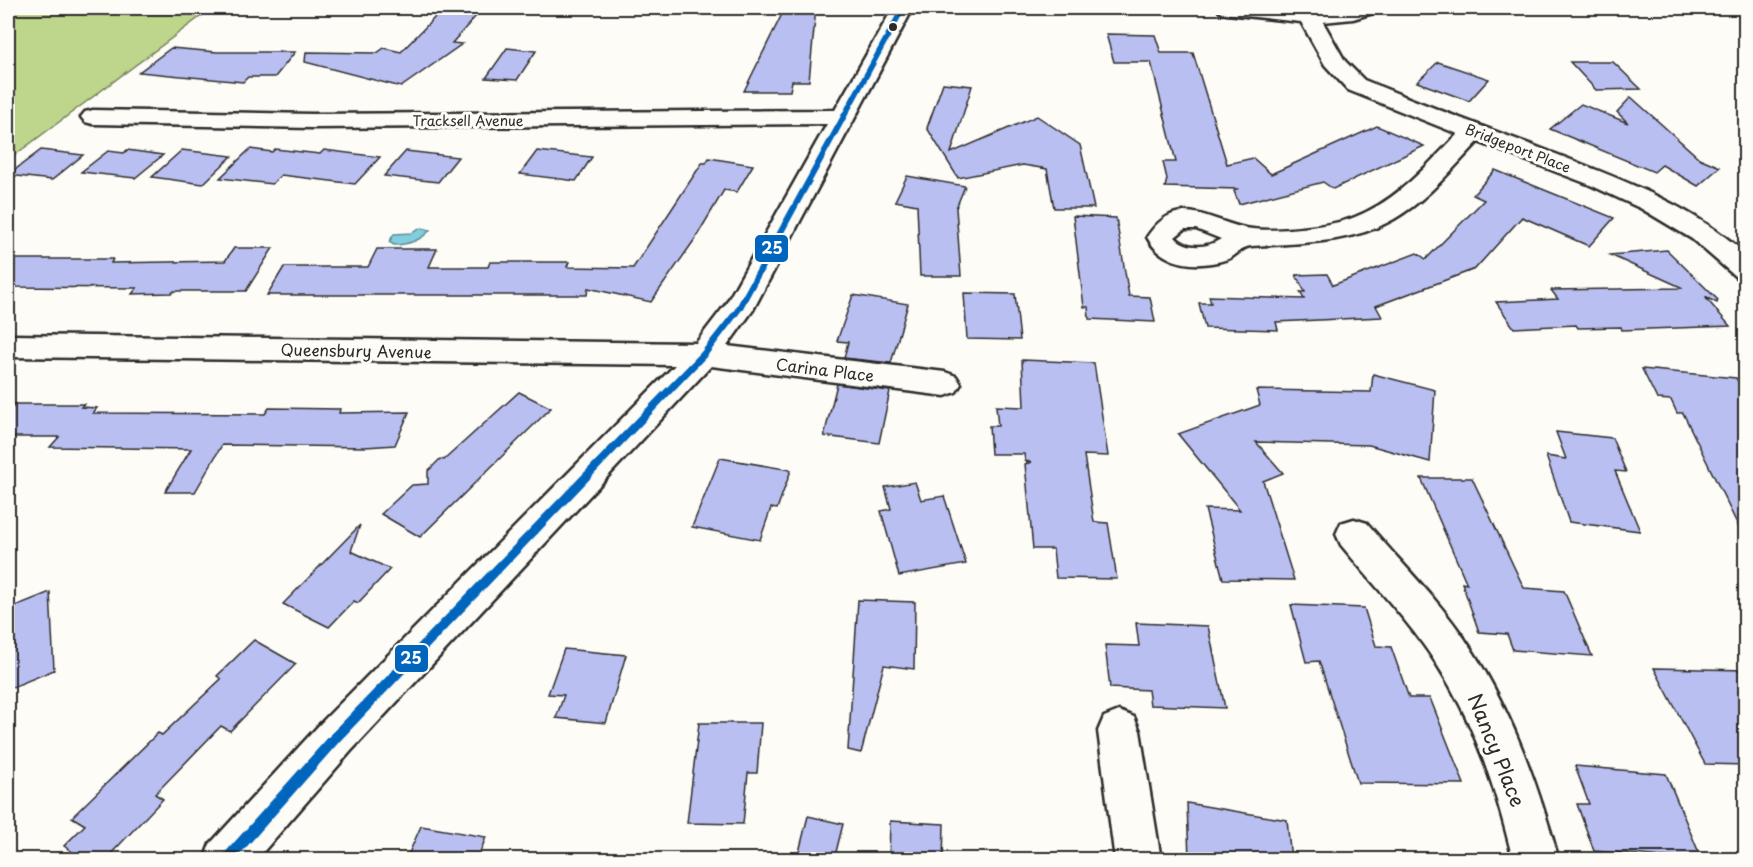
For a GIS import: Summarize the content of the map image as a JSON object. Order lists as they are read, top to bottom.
{
  "streets": {
    "street": [
      "Tracksell Avenue",
      "Bridgeport Place",
      "Queensbury Avenue",
      "Carina Place",
      "Nancy Place"
    ]
  },
  "crossings": [
    ["Queensbury Avenue", "Carina Place"]
  ],
  "lines": ["transit line 25"]
}
